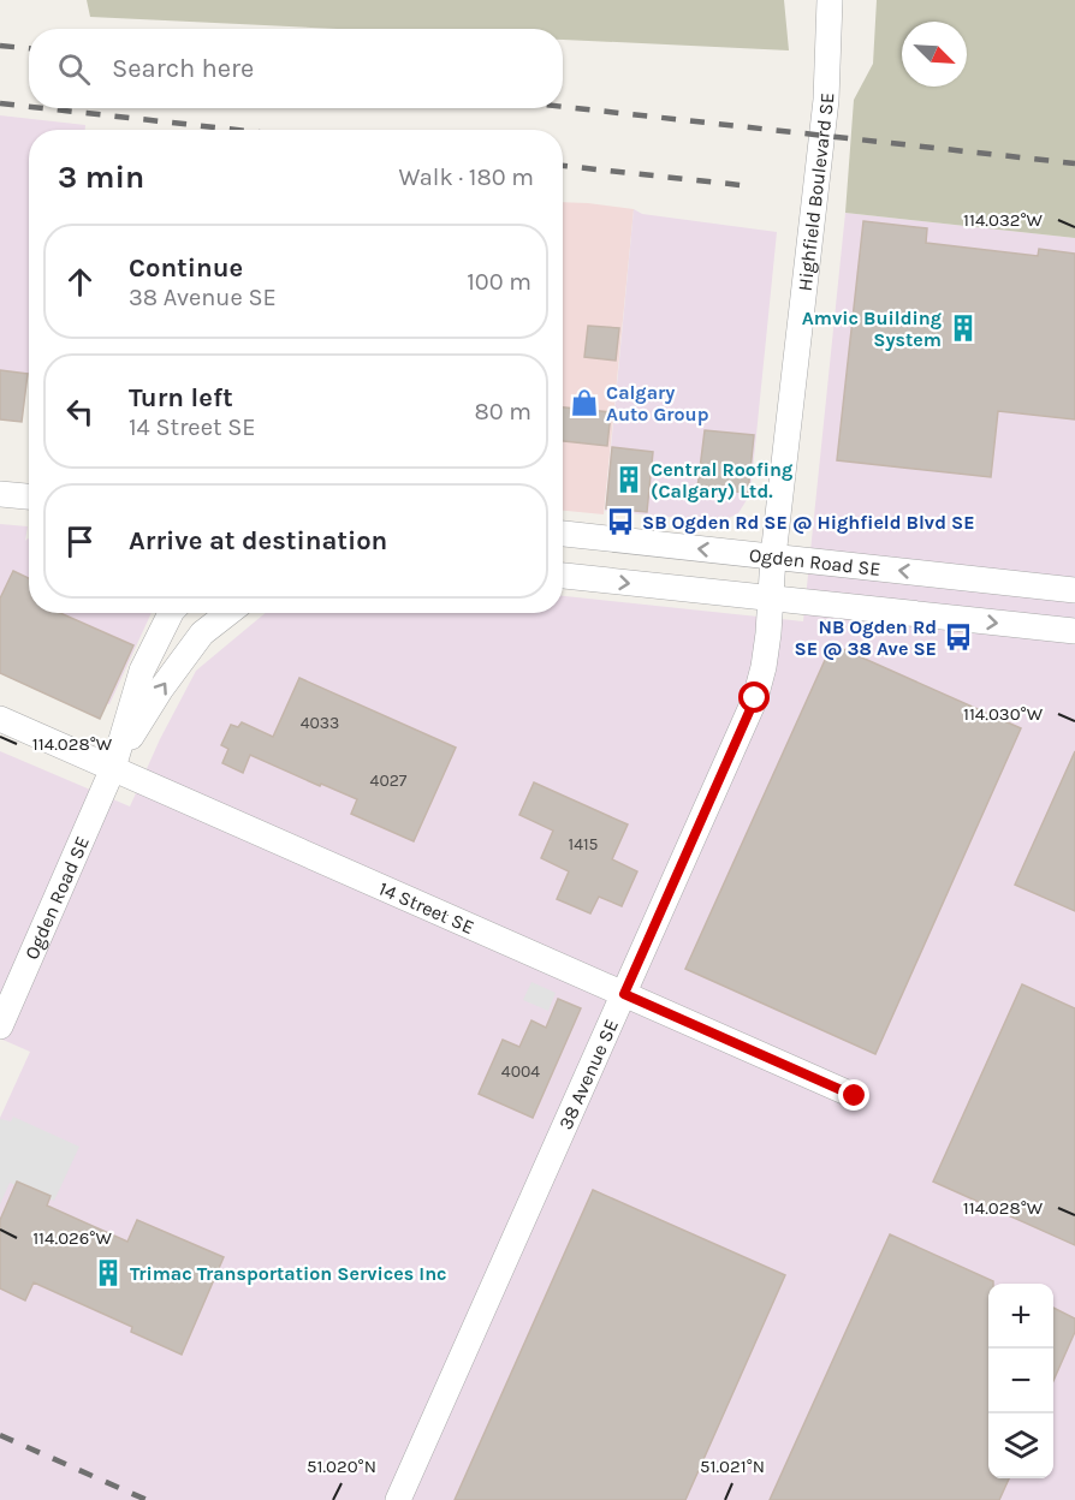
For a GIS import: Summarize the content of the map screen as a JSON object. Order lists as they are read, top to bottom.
{
  "streets": {
    "street": [
      "Highfield Boulevard SE",
      "Ogden Road SE",
      "14 Street SE",
      "38 Avenue SE"
    ]
  },
  "crossings": [
    ["Highfield Boulevard SE", "Ogden Road SE"],
    ["Highfield Boulevard SE", "38 Avenue SE"],
    ["Ogden Road SE", "14 Street SE"],
    ["14 Street SE", "38 Avenue SE"]
  ],
  "places": {
    "building": ["Amvic Building System", "Central Roofing (Calgary) Ltd.", "Trimac Transportation Services Inc"],
    "shop": ["Calgary Auto Group"],
    "bus stop": ["SB Ogden Rd SE @ Highfield Blvd SE", "NB Ogden Rd SE @ 38 Ave SE"]
  },
  "house_numbers": [
    "4033",
    "4027",
    "1415",
    "4004"
  ],
  "north": "bottom right",
  "page": {
    "search": "Search here",
    "heading": ["3 min", "Walk · 180 m"],
    "list": [
      ["Continue", "38 Avenue SE", "100 m"],
      ["Turn left", "14 Street SE", "80 m"],
      "Arrive at destination"
    ],
    "map_buttons": ["+", "−"]
  },
  "coordinates": [
    "114.032°W",
    "114.030°W",
    "114.028°W",
    "114.026°W",
    "51.020°N",
    "51.021°N"
  ]
}
